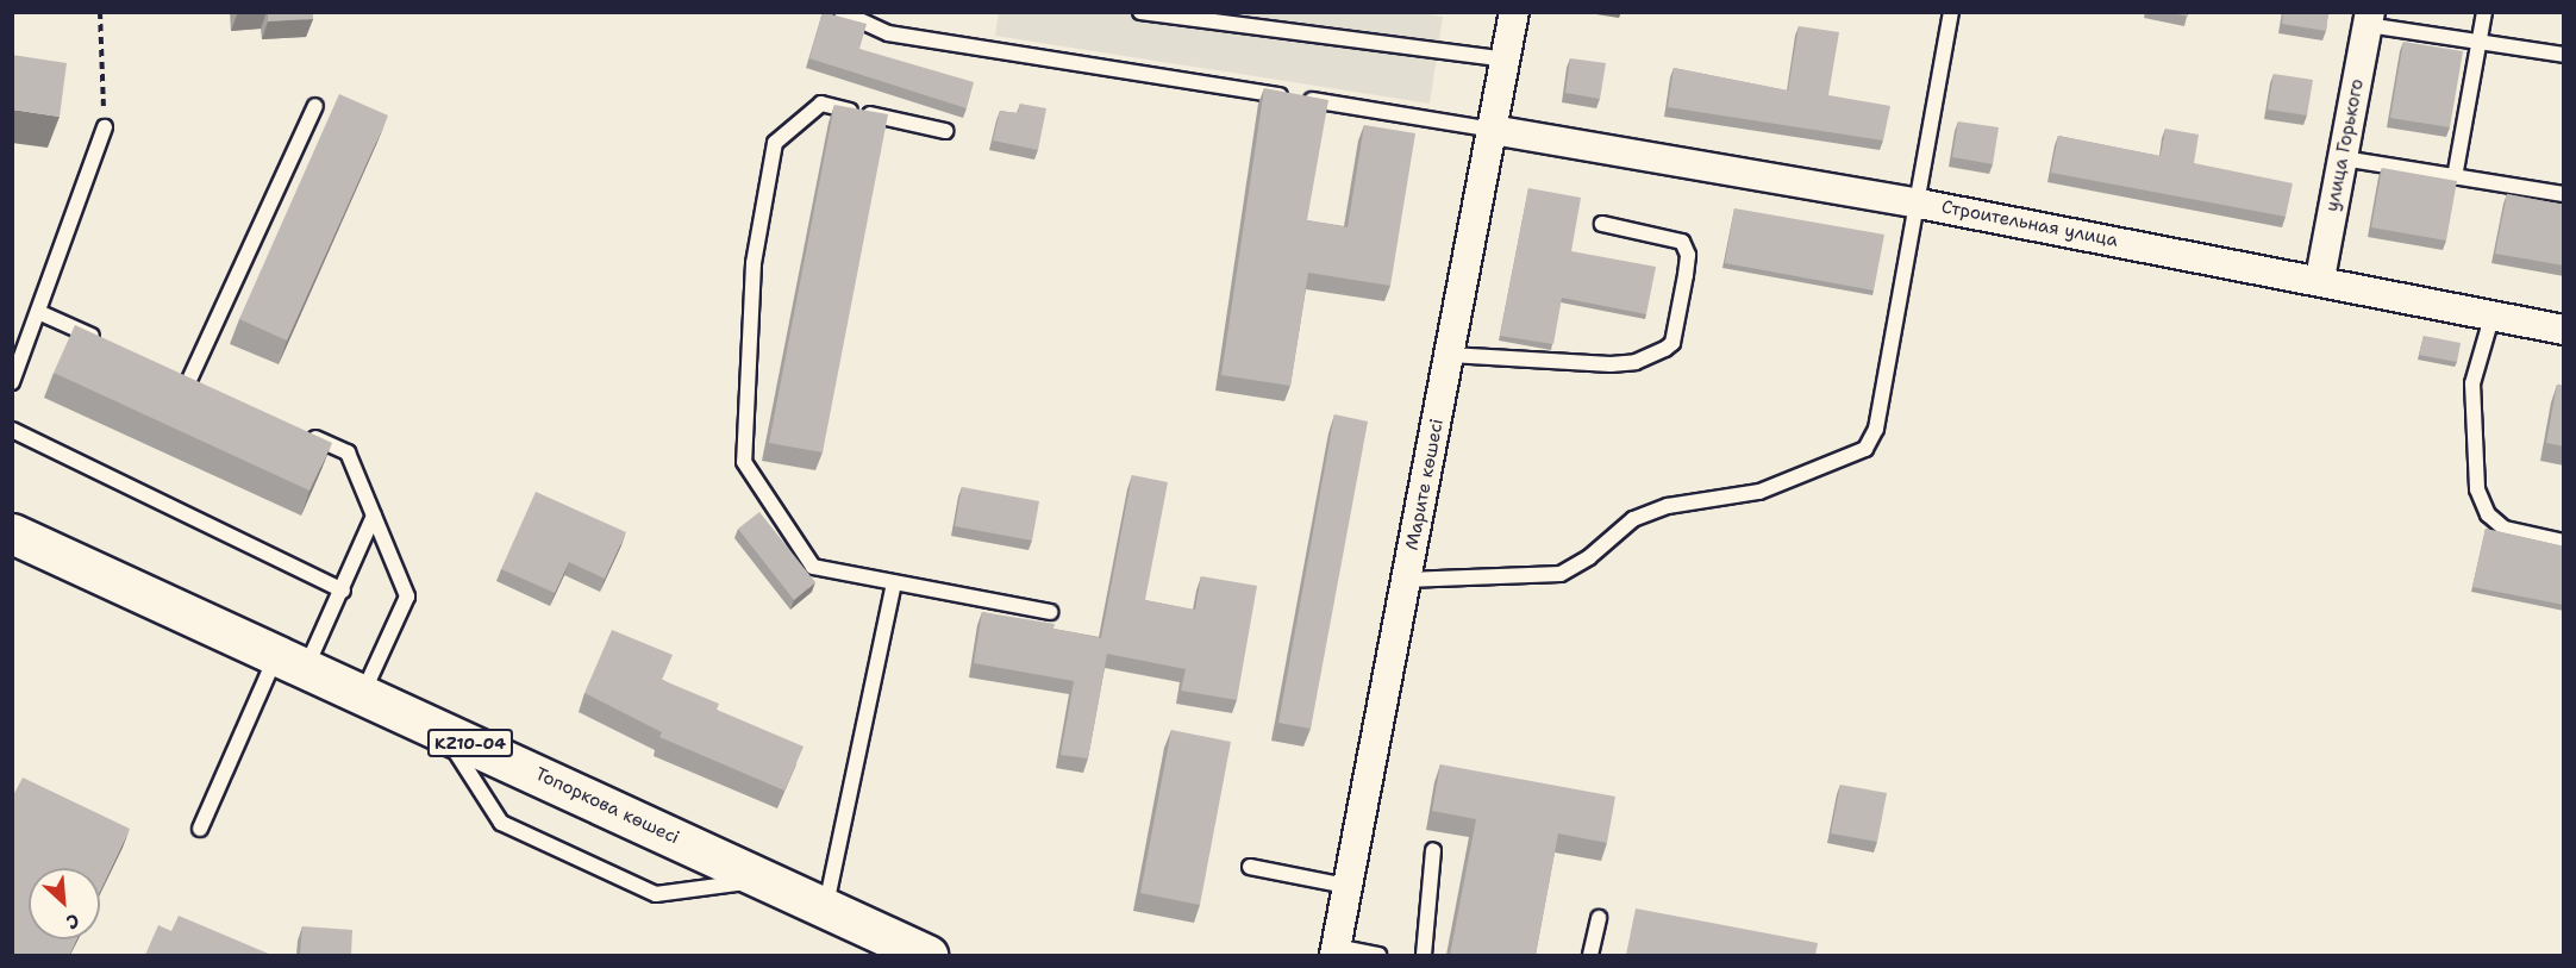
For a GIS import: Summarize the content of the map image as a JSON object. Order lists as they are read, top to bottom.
{
  "streets": {
    "highway": ["KZ10-04", "Топоркова көшесі"],
    "street": ["улица Горького", "Строительная улица", "Марите көшесі"]
  },
  "crossings": [
    ["улица Горького", "Строительная улица"],
    ["Строительная улица", "Марите көшесі"]
  ],
  "north": "bottom right"
}
